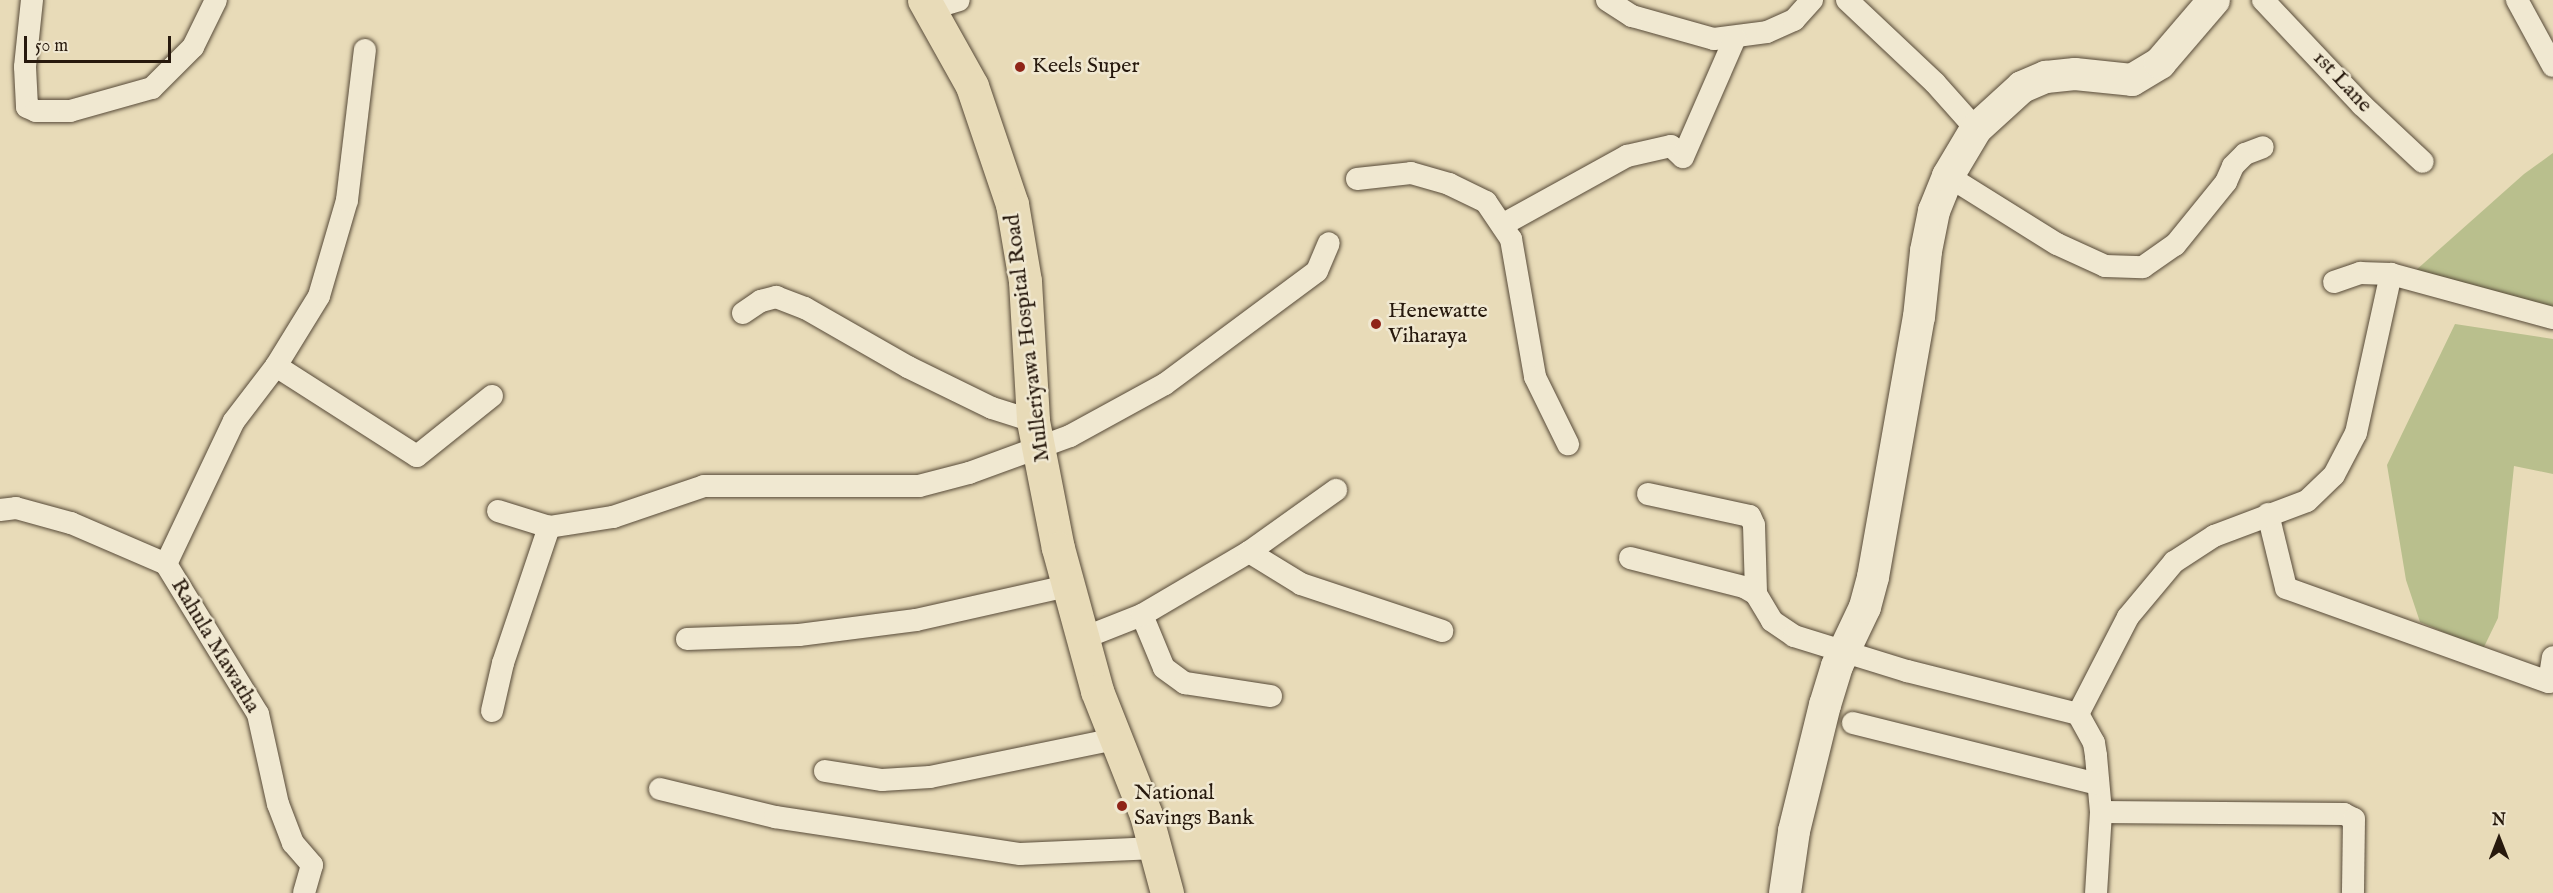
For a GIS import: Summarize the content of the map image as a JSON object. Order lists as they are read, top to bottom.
{
  "streets": {
    "main road": ["Mulleriyawa Hospital Road"],
    "street": ["1st Lane", "Rahula Mawatha"]
  },
  "places": ["Keels Super", "Henewatte Viharaya", "National Savings Bank"],
  "scale_bar": "50 m",
  "north": "top"
}
